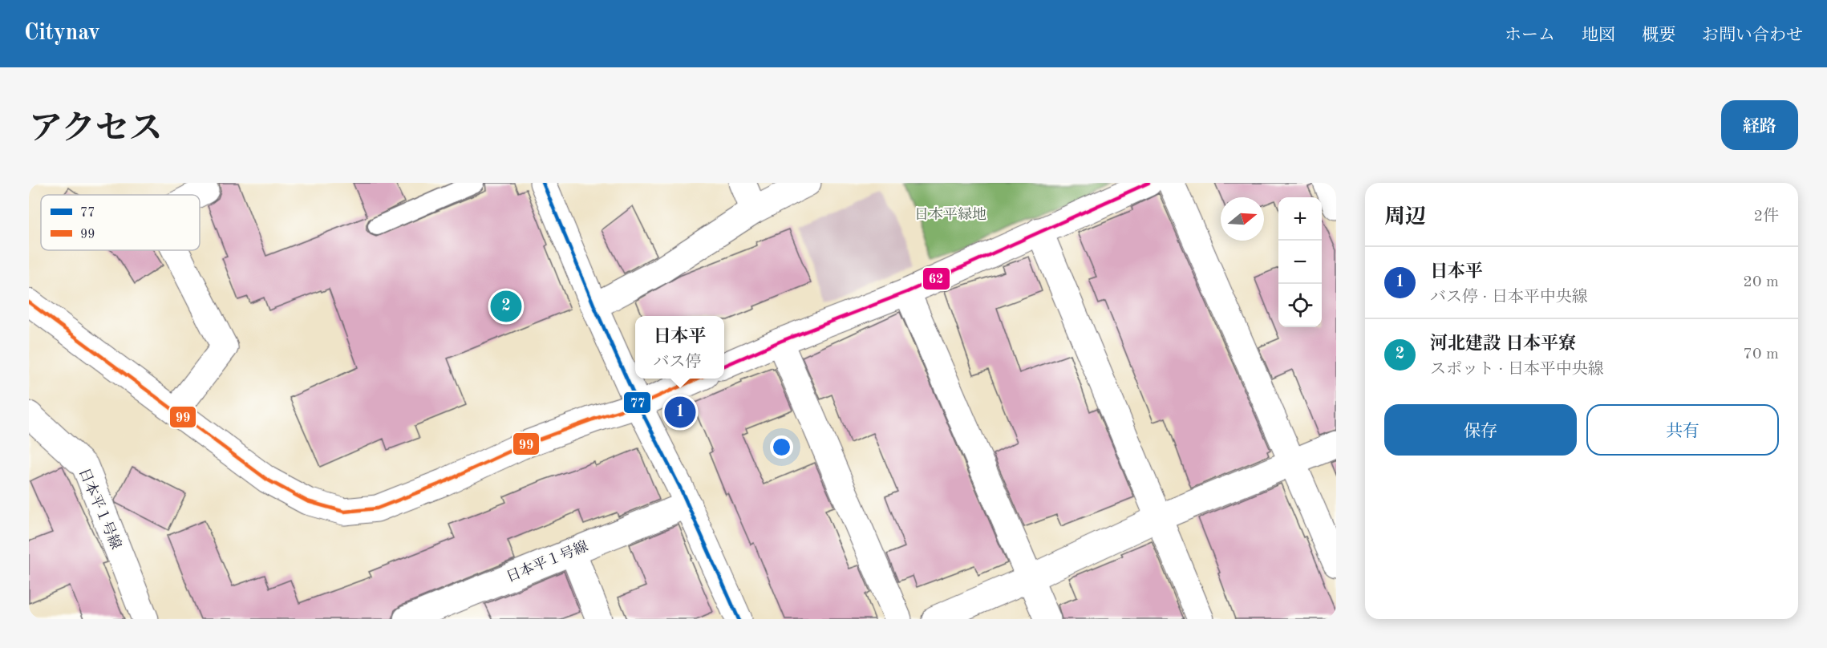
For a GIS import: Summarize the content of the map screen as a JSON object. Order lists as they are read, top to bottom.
{
  "streets": {
    "street": ["日本平１号線"]
  },
  "parks": ["日本平緑地"],
  "lines": ["transit line 77", "transit line 62", "transit line 99"],
  "legend": ["77", "99"],
  "north": "right",
  "page": {
    "header": "Citynav",
    "nav": [
      "ホーム",
      "地図",
      "概要",
      "お問い合わせ"
    ],
    "title": "アクセス",
    "buttons": [
      "経路",
      ["保存", "共有"]
    ],
    "heading": ["周辺", "2件"],
    "map_buttons": ["+", "−"],
    "list": [
      {
        "mark": "1",
        "name": "日本平",
        "note": "バス停 · 日本平中央線",
        "value": "20 m"
      },
      {
        "mark": "2",
        "name": "河北建設 日本平寮",
        "note": "スポット · 日本平中央線",
        "value": "70 m"
      }
    ],
    "pins": ["2", "1"],
    "popup": ["日本平", "バス停"]
  }
}
